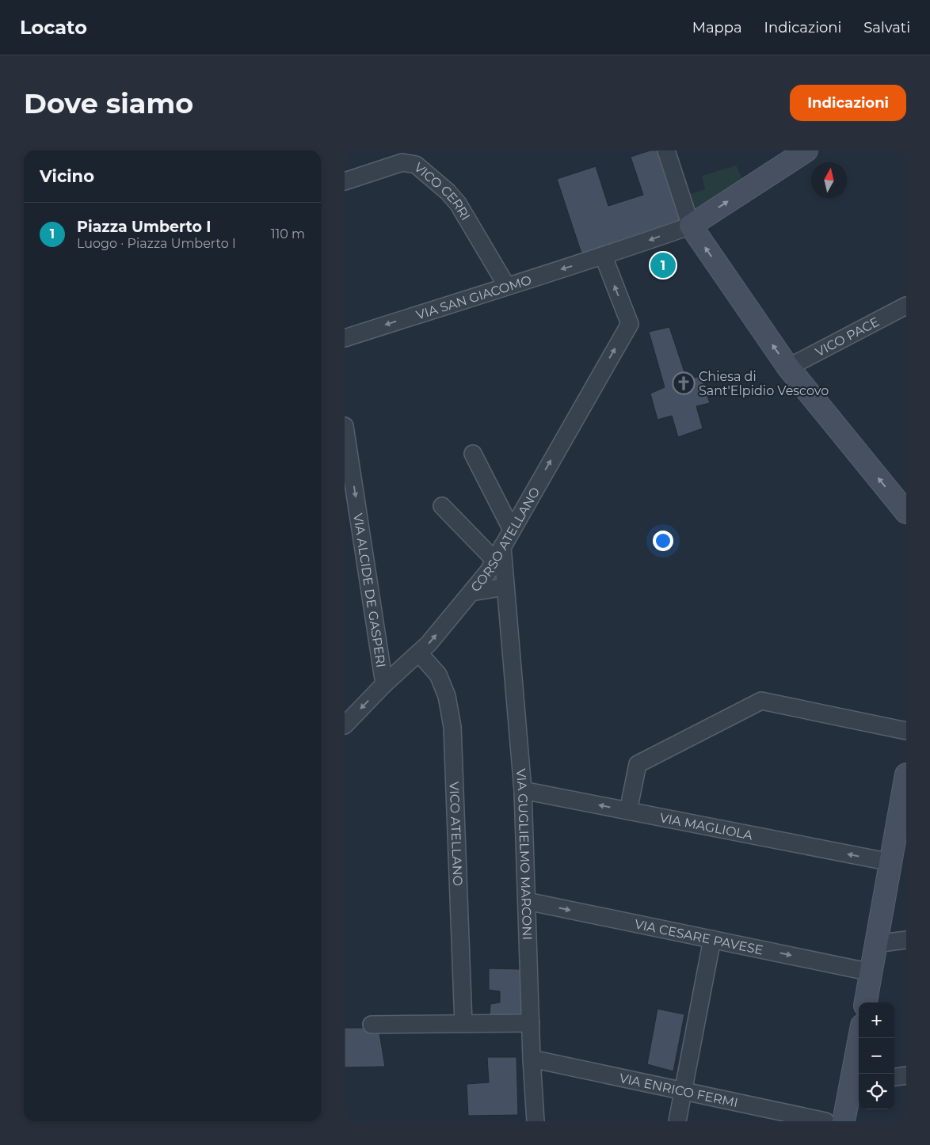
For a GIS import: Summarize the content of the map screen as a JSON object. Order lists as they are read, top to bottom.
{
  "streets": {
    "street": [
      "VICO CERRI",
      "VIA SAN GIACOMO",
      "VICO PACE",
      "CORSO ATELLANO",
      "VIA ALCIDE DE GASPERI",
      "VIA MAGLIOLA",
      "VICO ATELLANO",
      "VIA GUGLIELMO MARCONI",
      "VIA CESARE PAVESE",
      "VIA ENRICO FERMI"
    ]
  },
  "crossings": [
    ["VICO CERRI", "VIA SAN GIACOMO"],
    ["VIA SAN GIACOMO", "CORSO ATELLANO"],
    ["CORSO ATELLANO", "VIA ALCIDE DE GASPERI"],
    ["CORSO ATELLANO", "VICO ATELLANO"],
    ["CORSO ATELLANO", "VIA GUGLIELMO MARCONI"],
    ["VIA MAGLIOLA", "VIA GUGLIELMO MARCONI"],
    ["VIA GUGLIELMO MARCONI", "VIA CESARE PAVESE"],
    ["VIA GUGLIELMO MARCONI", "VIA ENRICO FERMI"]
  ],
  "one_way": ["VIA SAN GIACOMO", "VIA MAGLIOLA", "VIA CESARE PAVESE"],
  "places": {
    "church": ["Chiesa di Sant'Elpidio Vescovo"]
  },
  "north": "top",
  "page": {
    "header": "Locato",
    "nav": ["Mappa", "Indicazioni", "Salvati"],
    "buttons": "Indicazioni",
    "title": "Dove siamo",
    "heading": "Vicino",
    "list": [
      {
        "mark": "1",
        "name": "Piazza Umberto I",
        "note": "Luogo · Piazza Umberto I",
        "value": "110 m"
      }
    ],
    "pins": "1",
    "map_buttons": ["+", "−"]
  }
}
